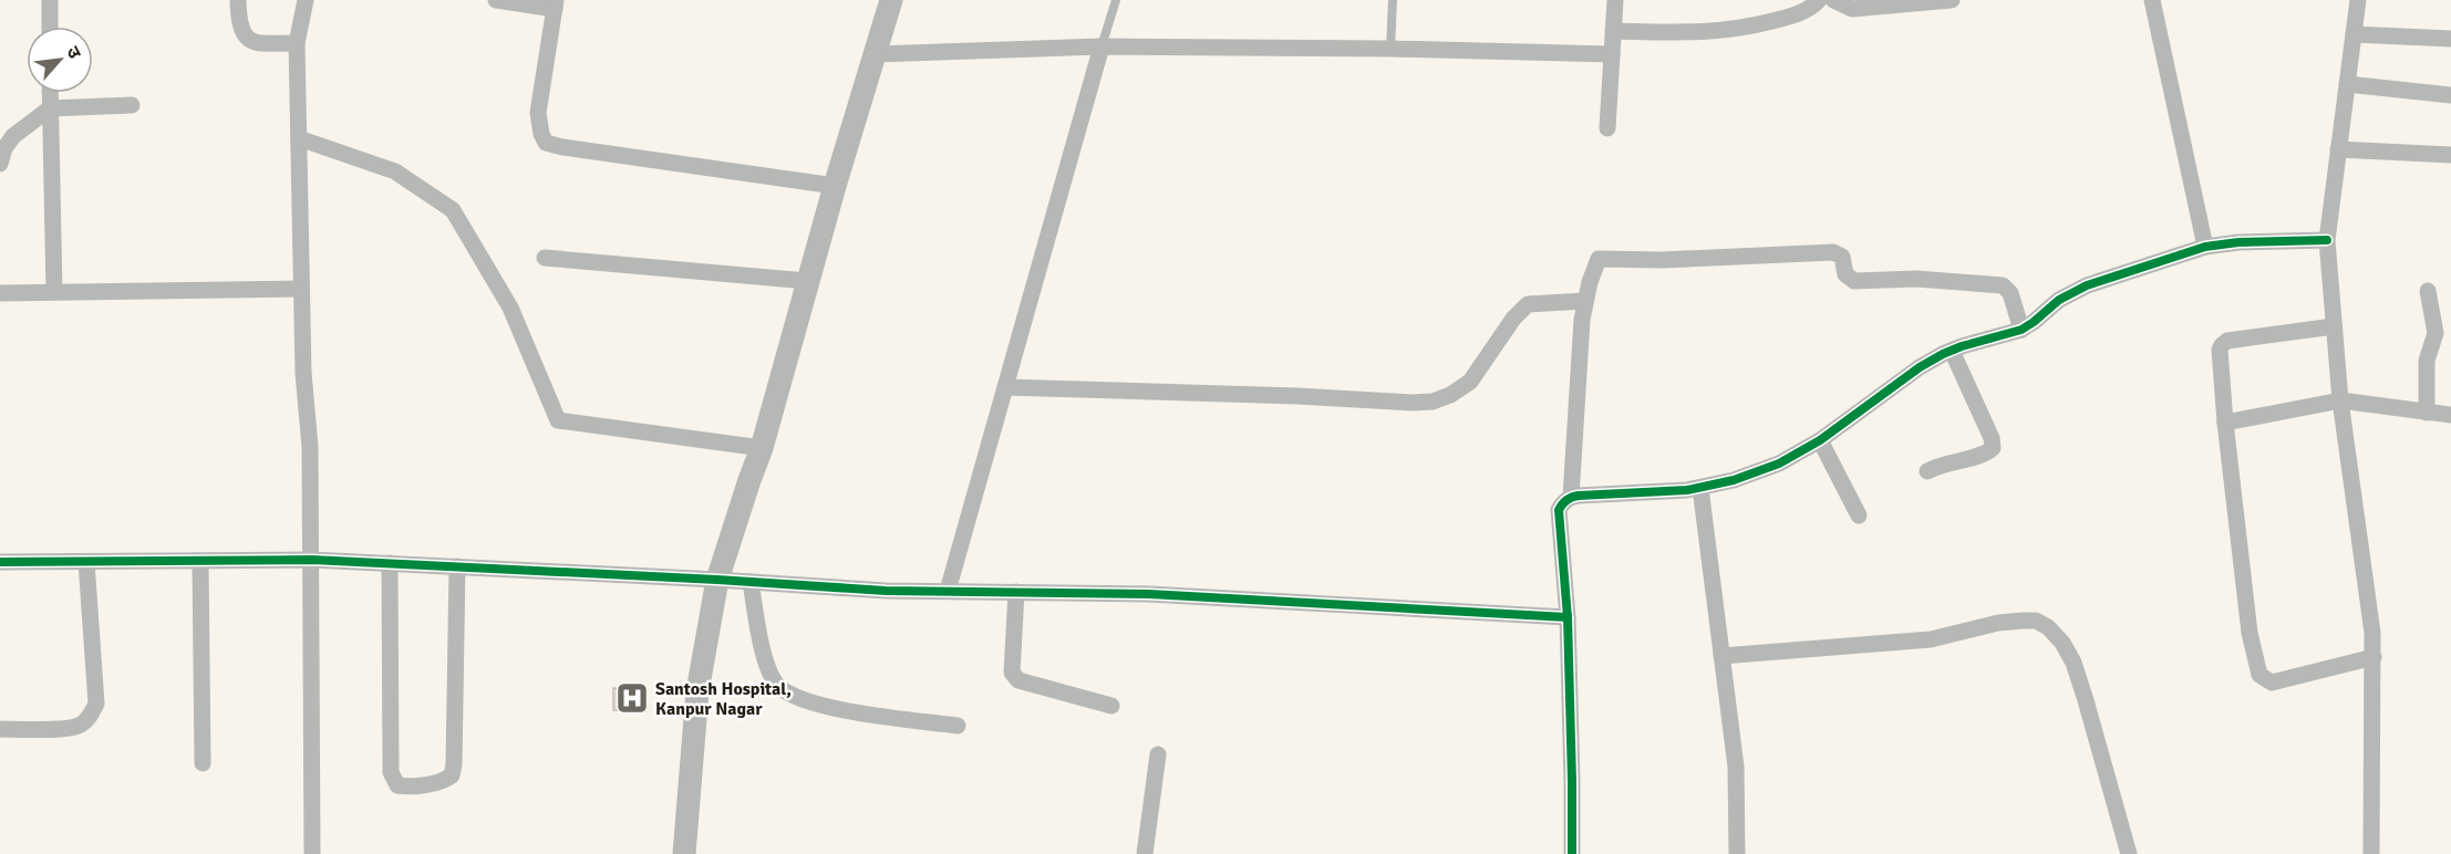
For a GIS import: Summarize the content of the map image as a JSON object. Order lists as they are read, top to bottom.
{
  "places": {
    "hospital": ["Santosh Hospital, Kanpur Nagar"]
  },
  "north": "top right"
}
